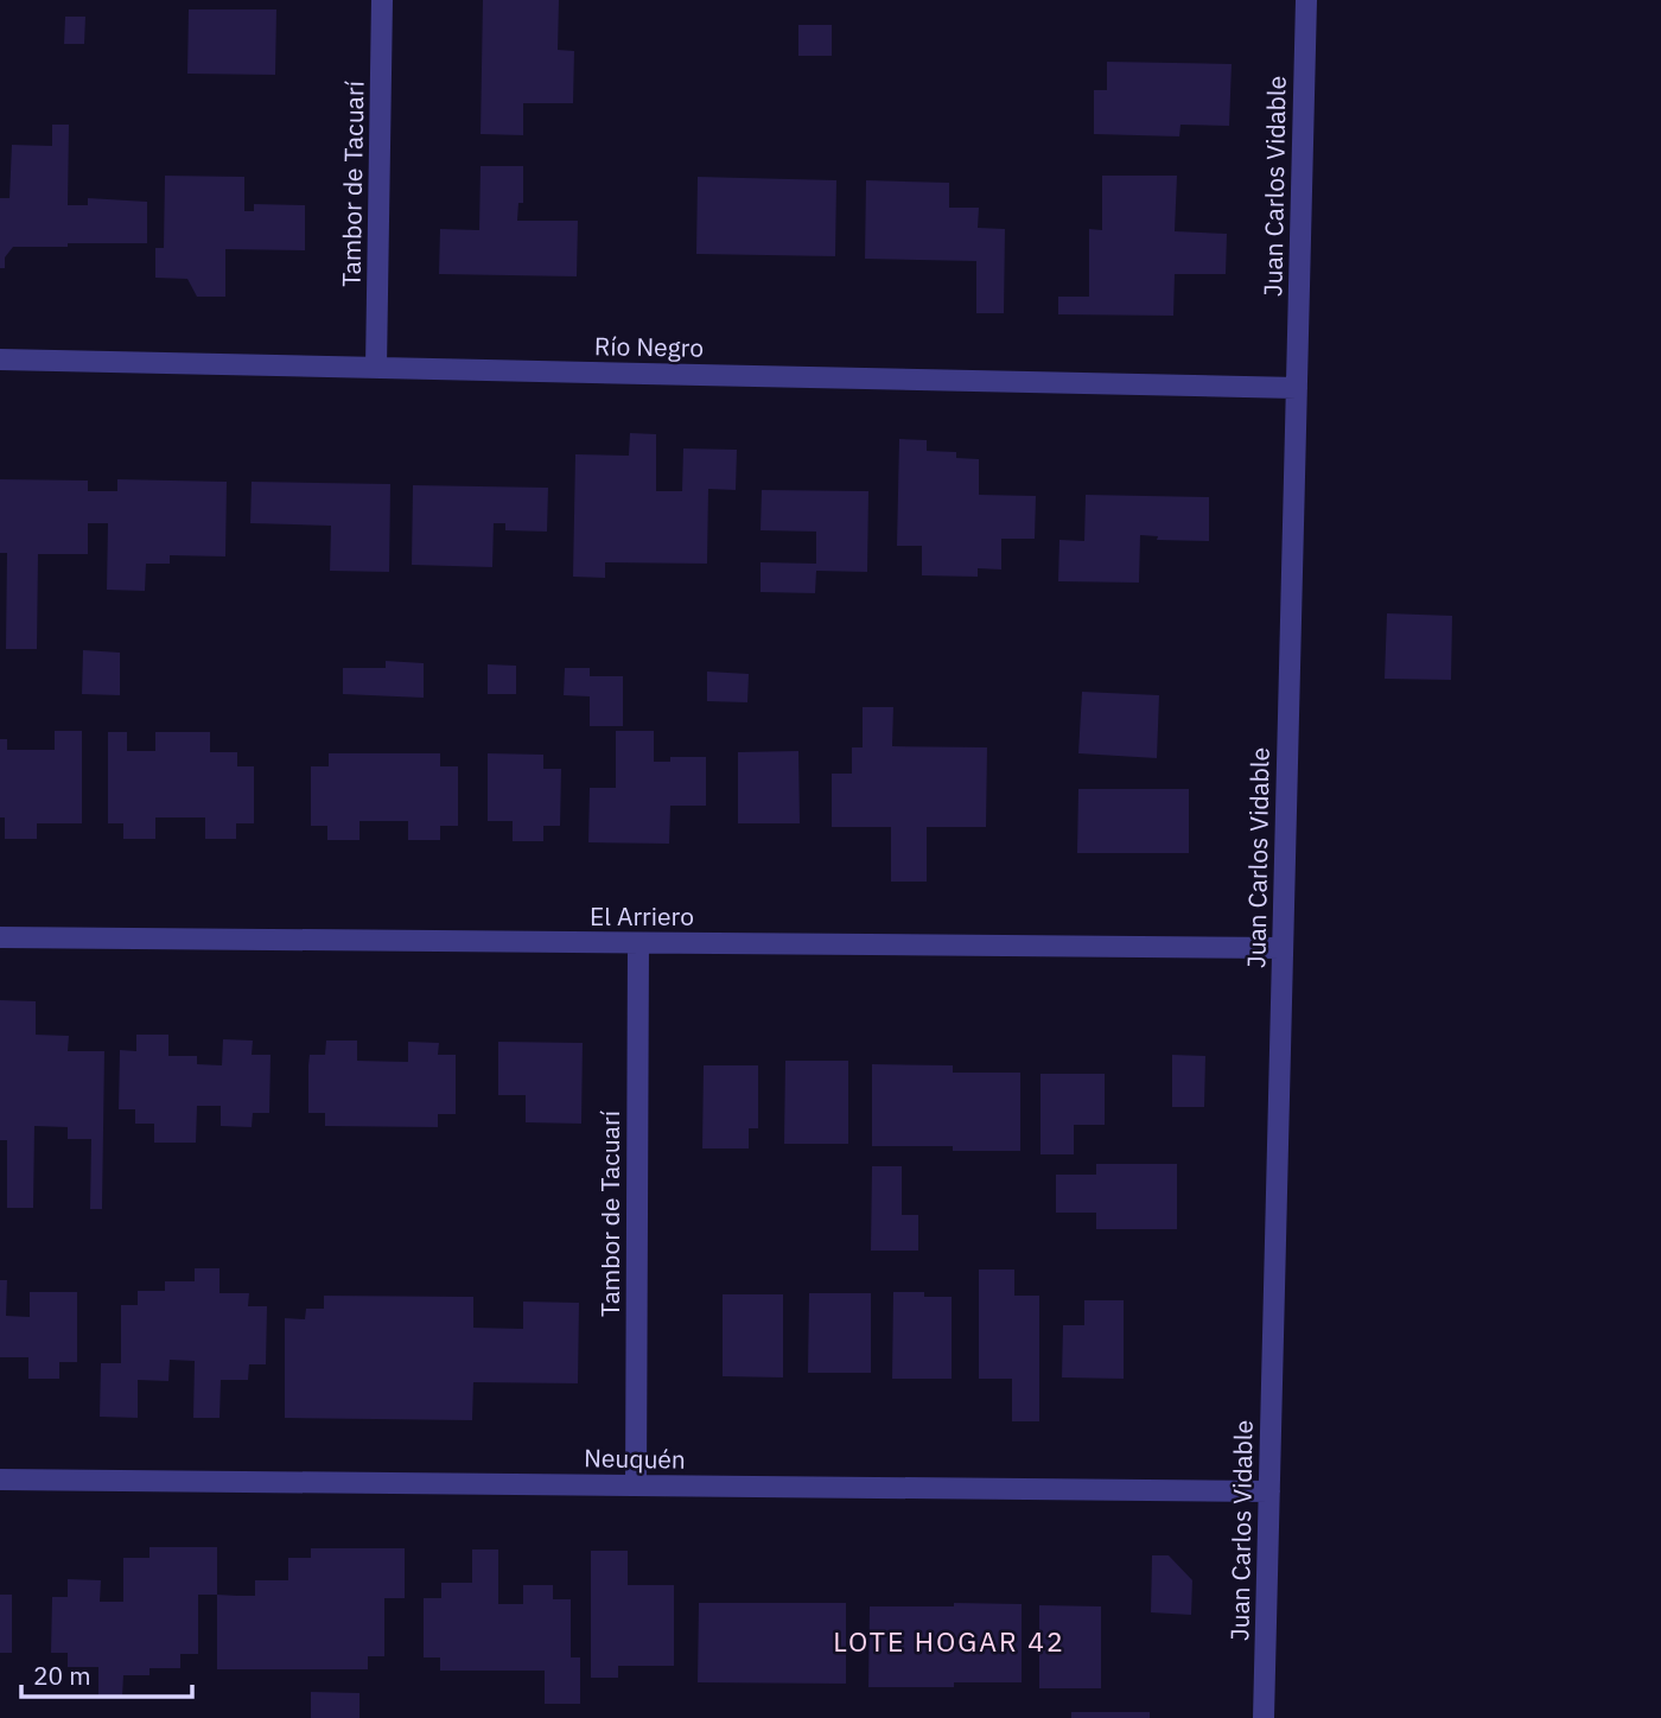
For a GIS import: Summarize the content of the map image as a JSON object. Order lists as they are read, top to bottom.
{
  "streets": {
    "street": [
      "Tambor de Tacuarí",
      "Juan Carlos Vidable",
      "Río Negro",
      "El Arriero",
      "Neuquén"
    ]
  },
  "crossings": [
    ["Tambor de Tacuarí", "Río Negro"],
    ["Tambor de Tacuarí", "El Arriero"],
    ["Tambor de Tacuarí", "Neuquén"],
    ["Juan Carlos Vidable", "Río Negro"],
    ["Juan Carlos Vidable", "El Arriero"],
    ["Juan Carlos Vidable", "Neuquén"]
  ],
  "districts": ["LOTE HOGAR 42"],
  "scale_bar": "20 m"
}
